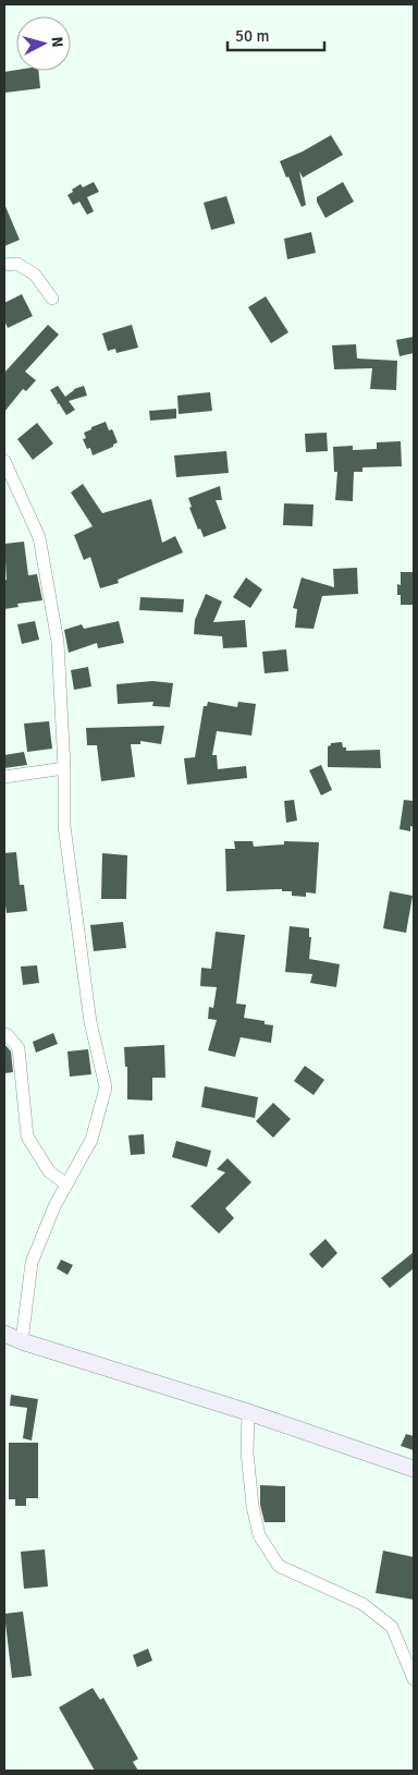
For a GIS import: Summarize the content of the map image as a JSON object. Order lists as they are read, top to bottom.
{
  "scale_bar": "50 m",
  "north": "right"
}
